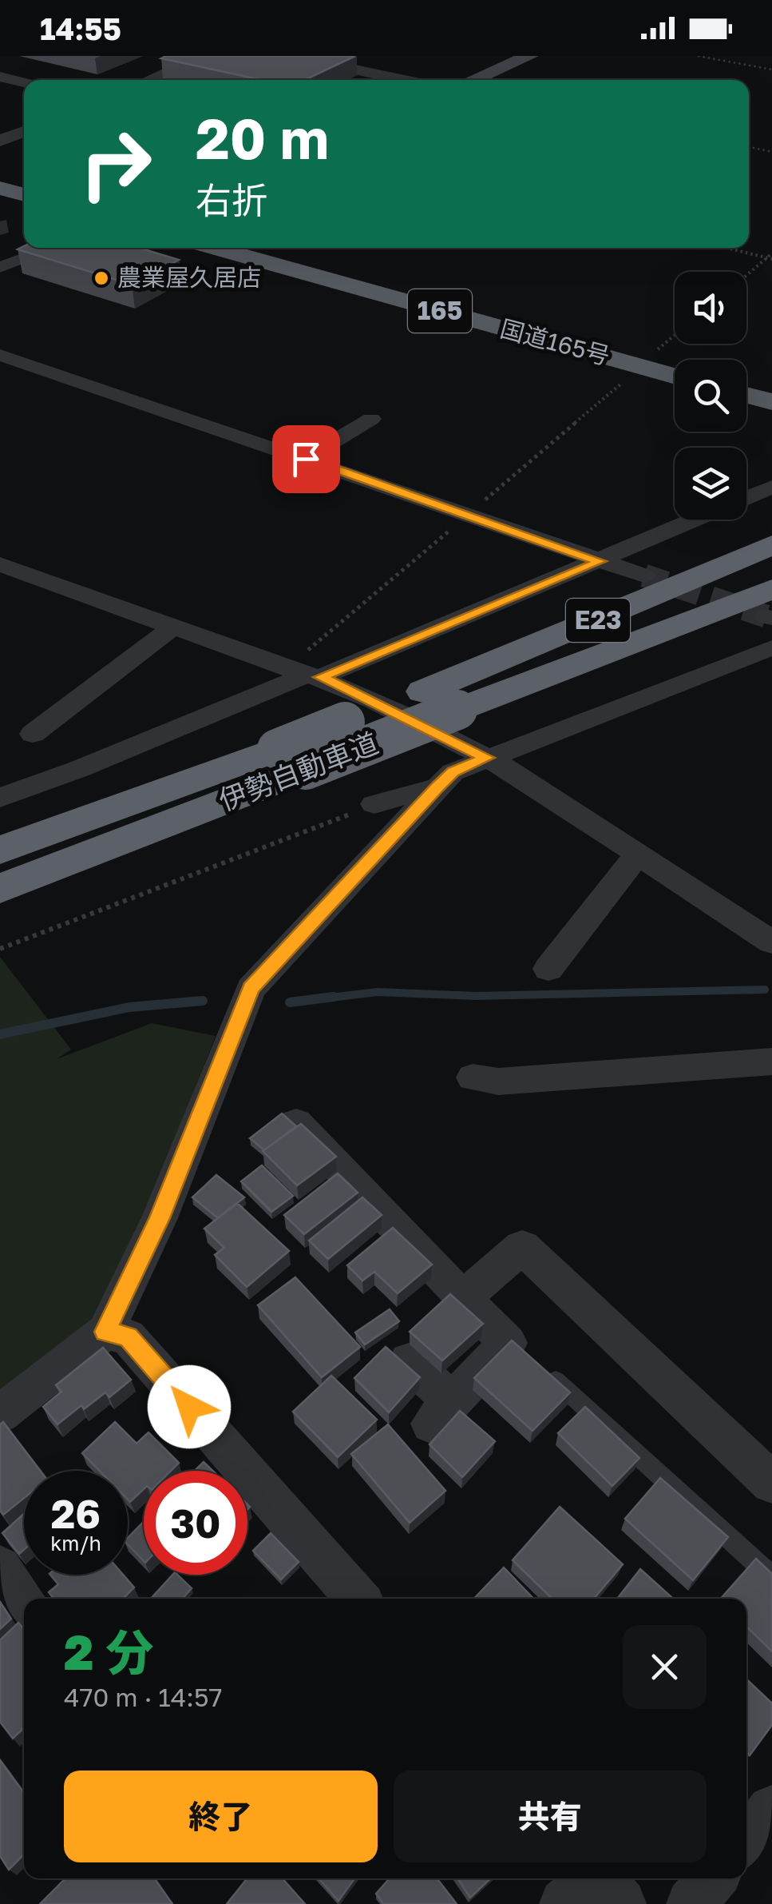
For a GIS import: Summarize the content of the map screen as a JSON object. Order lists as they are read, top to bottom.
{
  "streets": {
    "highway": [
      "165",
      "国道165号",
      "E23",
      "伊勢自動車道"
    ]
  },
  "places": ["農業屋久居店"],
  "page": {
    "status": "14:55",
    "turn": ["20 m", "右折"],
    "speed": "26 km/h",
    "limit": "30",
    "heading": ["2 分", "470 m · 14:57"],
    "buttons": ["終了", "共有"]
  }
}
